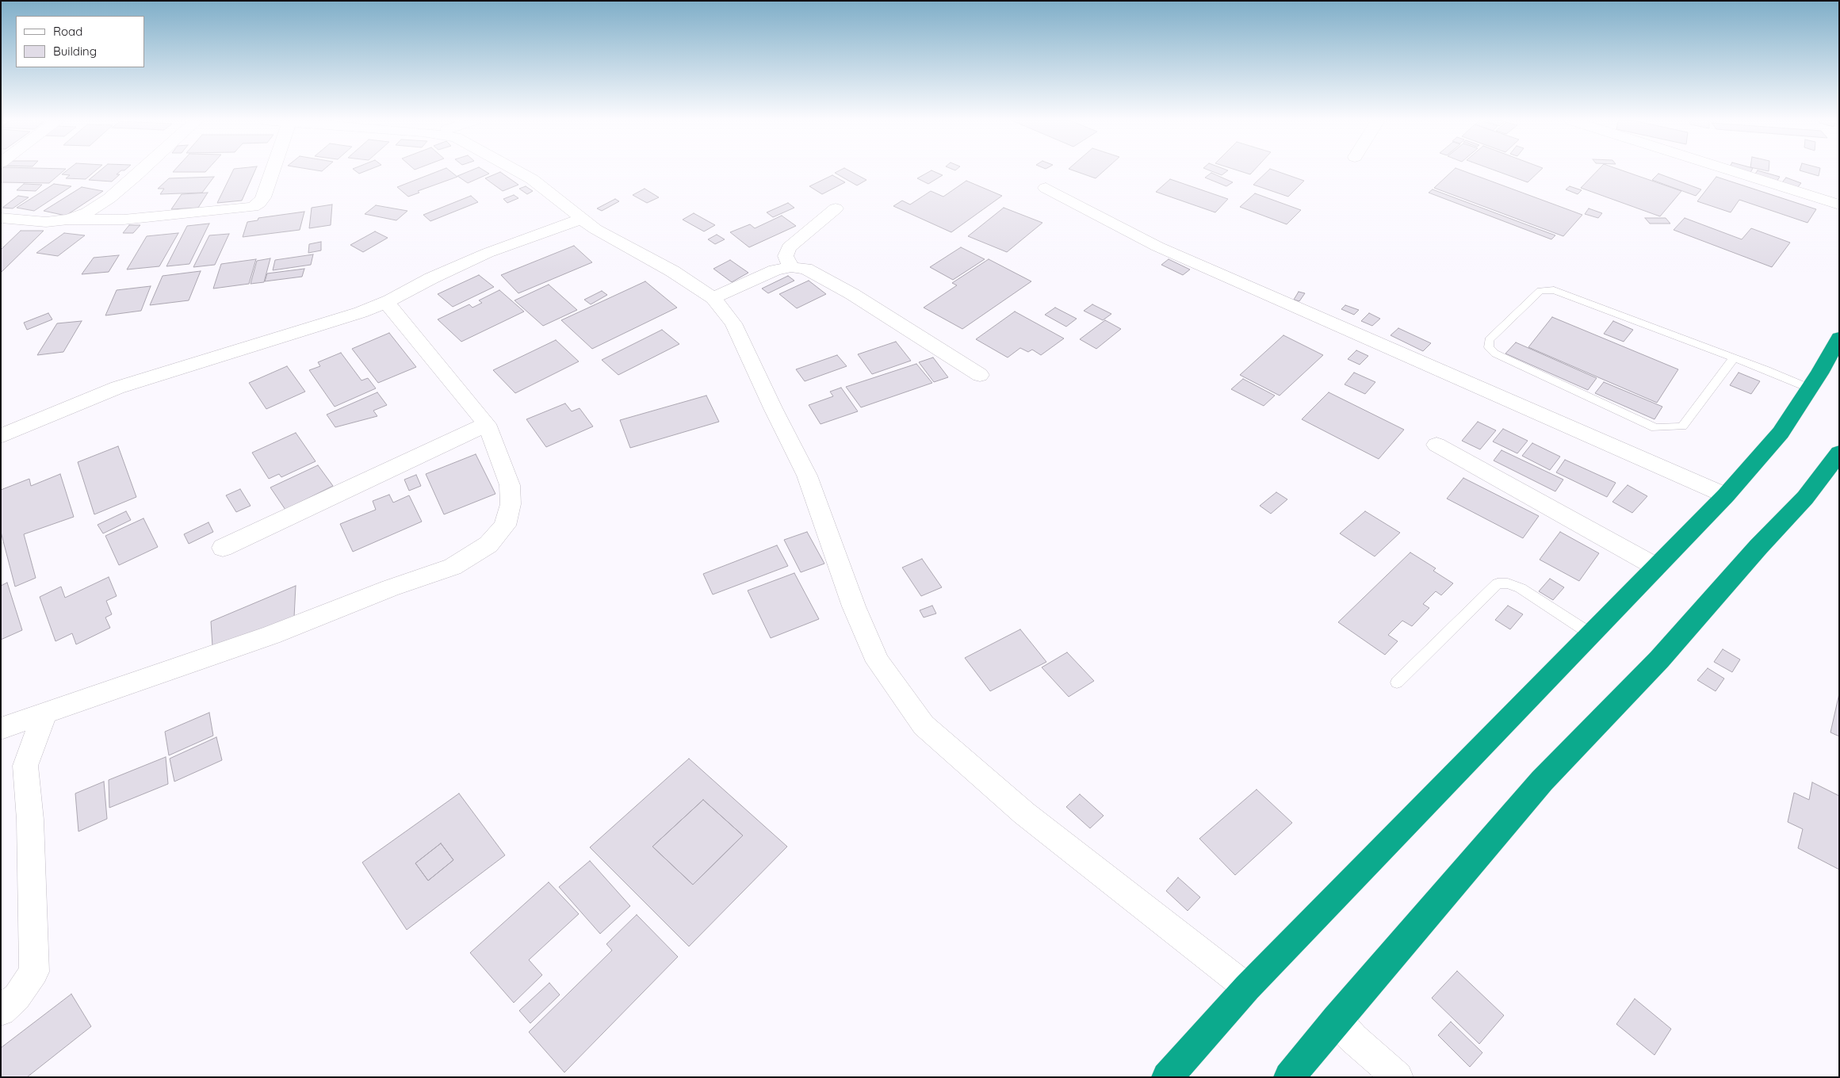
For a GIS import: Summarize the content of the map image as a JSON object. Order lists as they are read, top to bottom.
{
  "legend": ["Road", "Building"]
}
